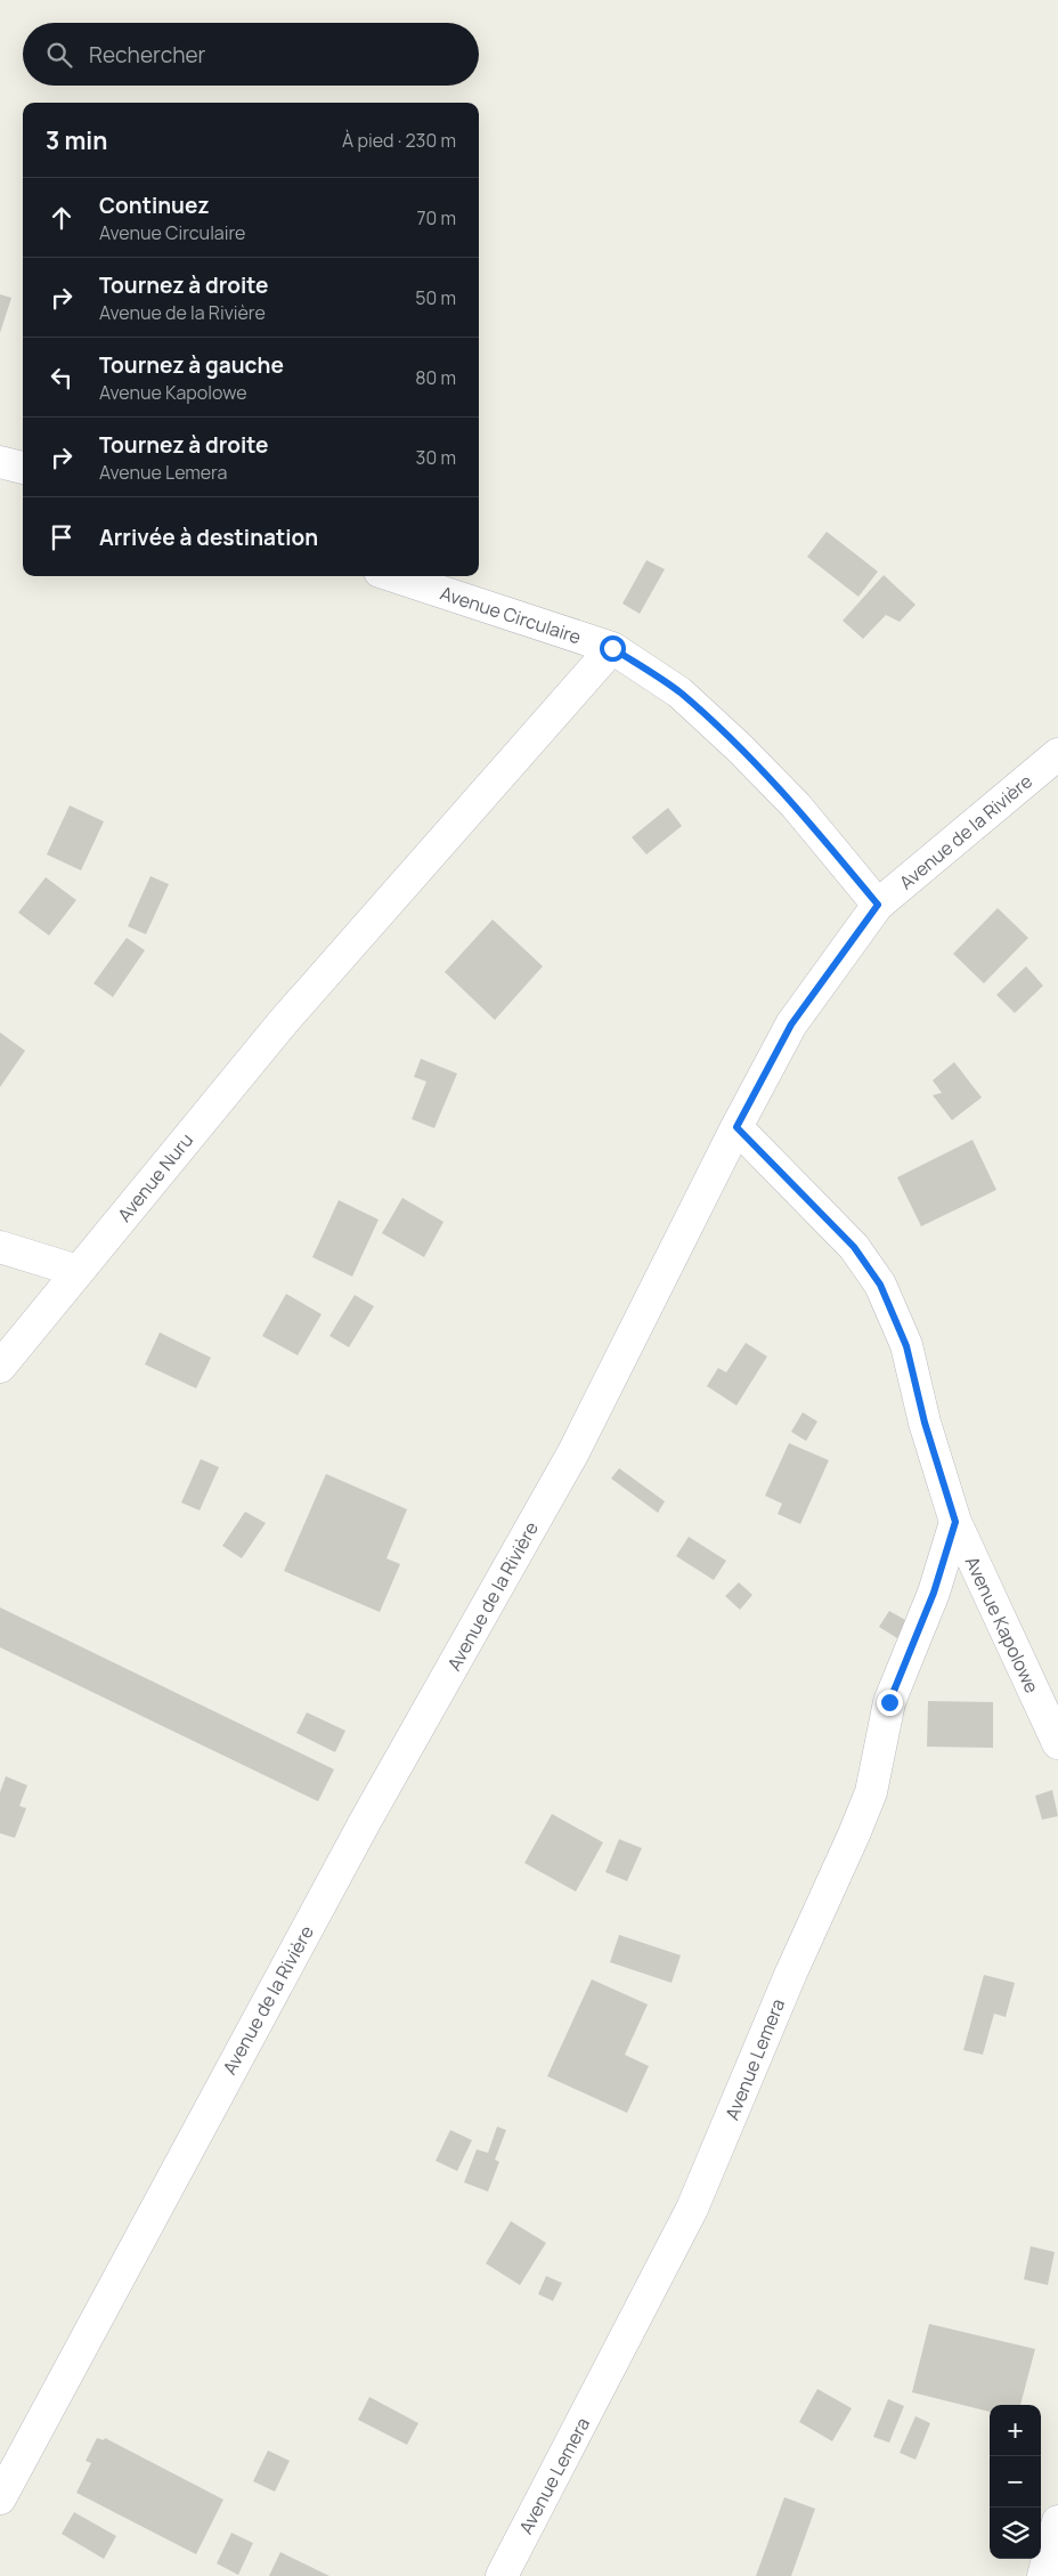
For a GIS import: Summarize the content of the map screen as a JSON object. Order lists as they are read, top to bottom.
{
  "streets": {
    "street": [
      "Avenue Circulaire",
      "Avenue de la Rivière",
      "Avenue Nuru",
      "Avenue Kapolowe",
      "Avenue Lemera"
    ]
  },
  "crossings": [
    ["Avenue Circulaire", "Avenue de la Rivière"],
    ["Avenue Circulaire", "Avenue Nuru"],
    ["Avenue de la Rivière", "Avenue Kapolowe"],
    ["Avenue Kapolowe", "Avenue Lemera"]
  ],
  "page": {
    "search": "Rechercher",
    "heading": ["3 min", "À pied · 230 m"],
    "list": [
      ["Continuez", "Avenue Circulaire", "70 m"],
      ["Tournez à droite", "Avenue de la Rivière", "50 m"],
      ["Tournez à gauche", "Avenue Kapolowe", "80 m"],
      ["Tournez à droite", "Avenue Lemera", "30 m"],
      "Arrivée à destination"
    ],
    "map_buttons": ["+", "−"]
  }
}
